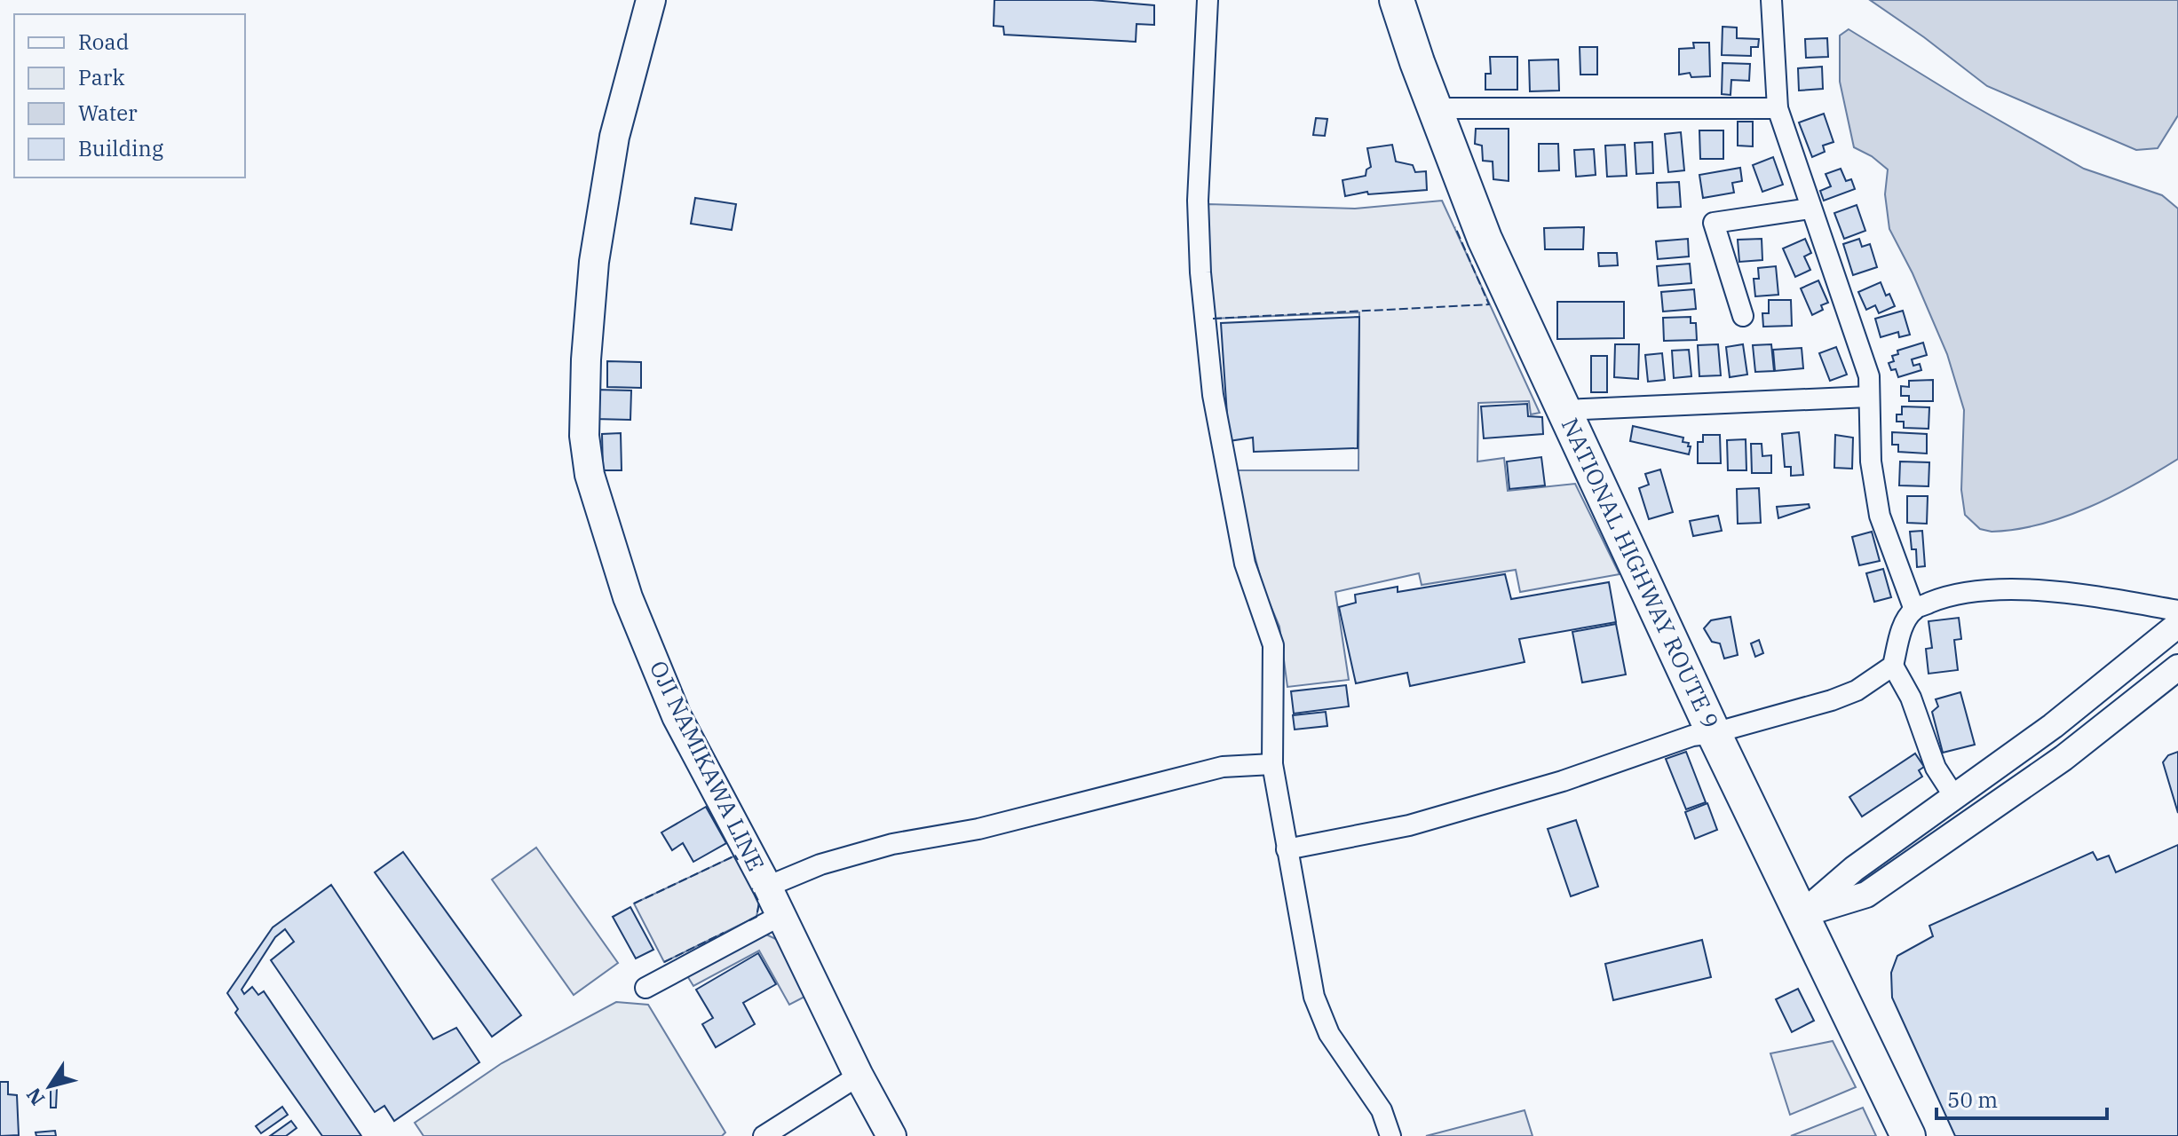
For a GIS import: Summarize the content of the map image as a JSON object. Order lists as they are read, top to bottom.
{
  "streets": {
    "highway": ["NATIONAL HIGHWAY ROUTE 9"],
    "main road": ["OJI NAMIKAWA LINE"]
  },
  "legend": [
    "Road",
    "Park",
    "Water",
    "Building"
  ],
  "scale_bar": "50 m",
  "north": "bottom left"
}
